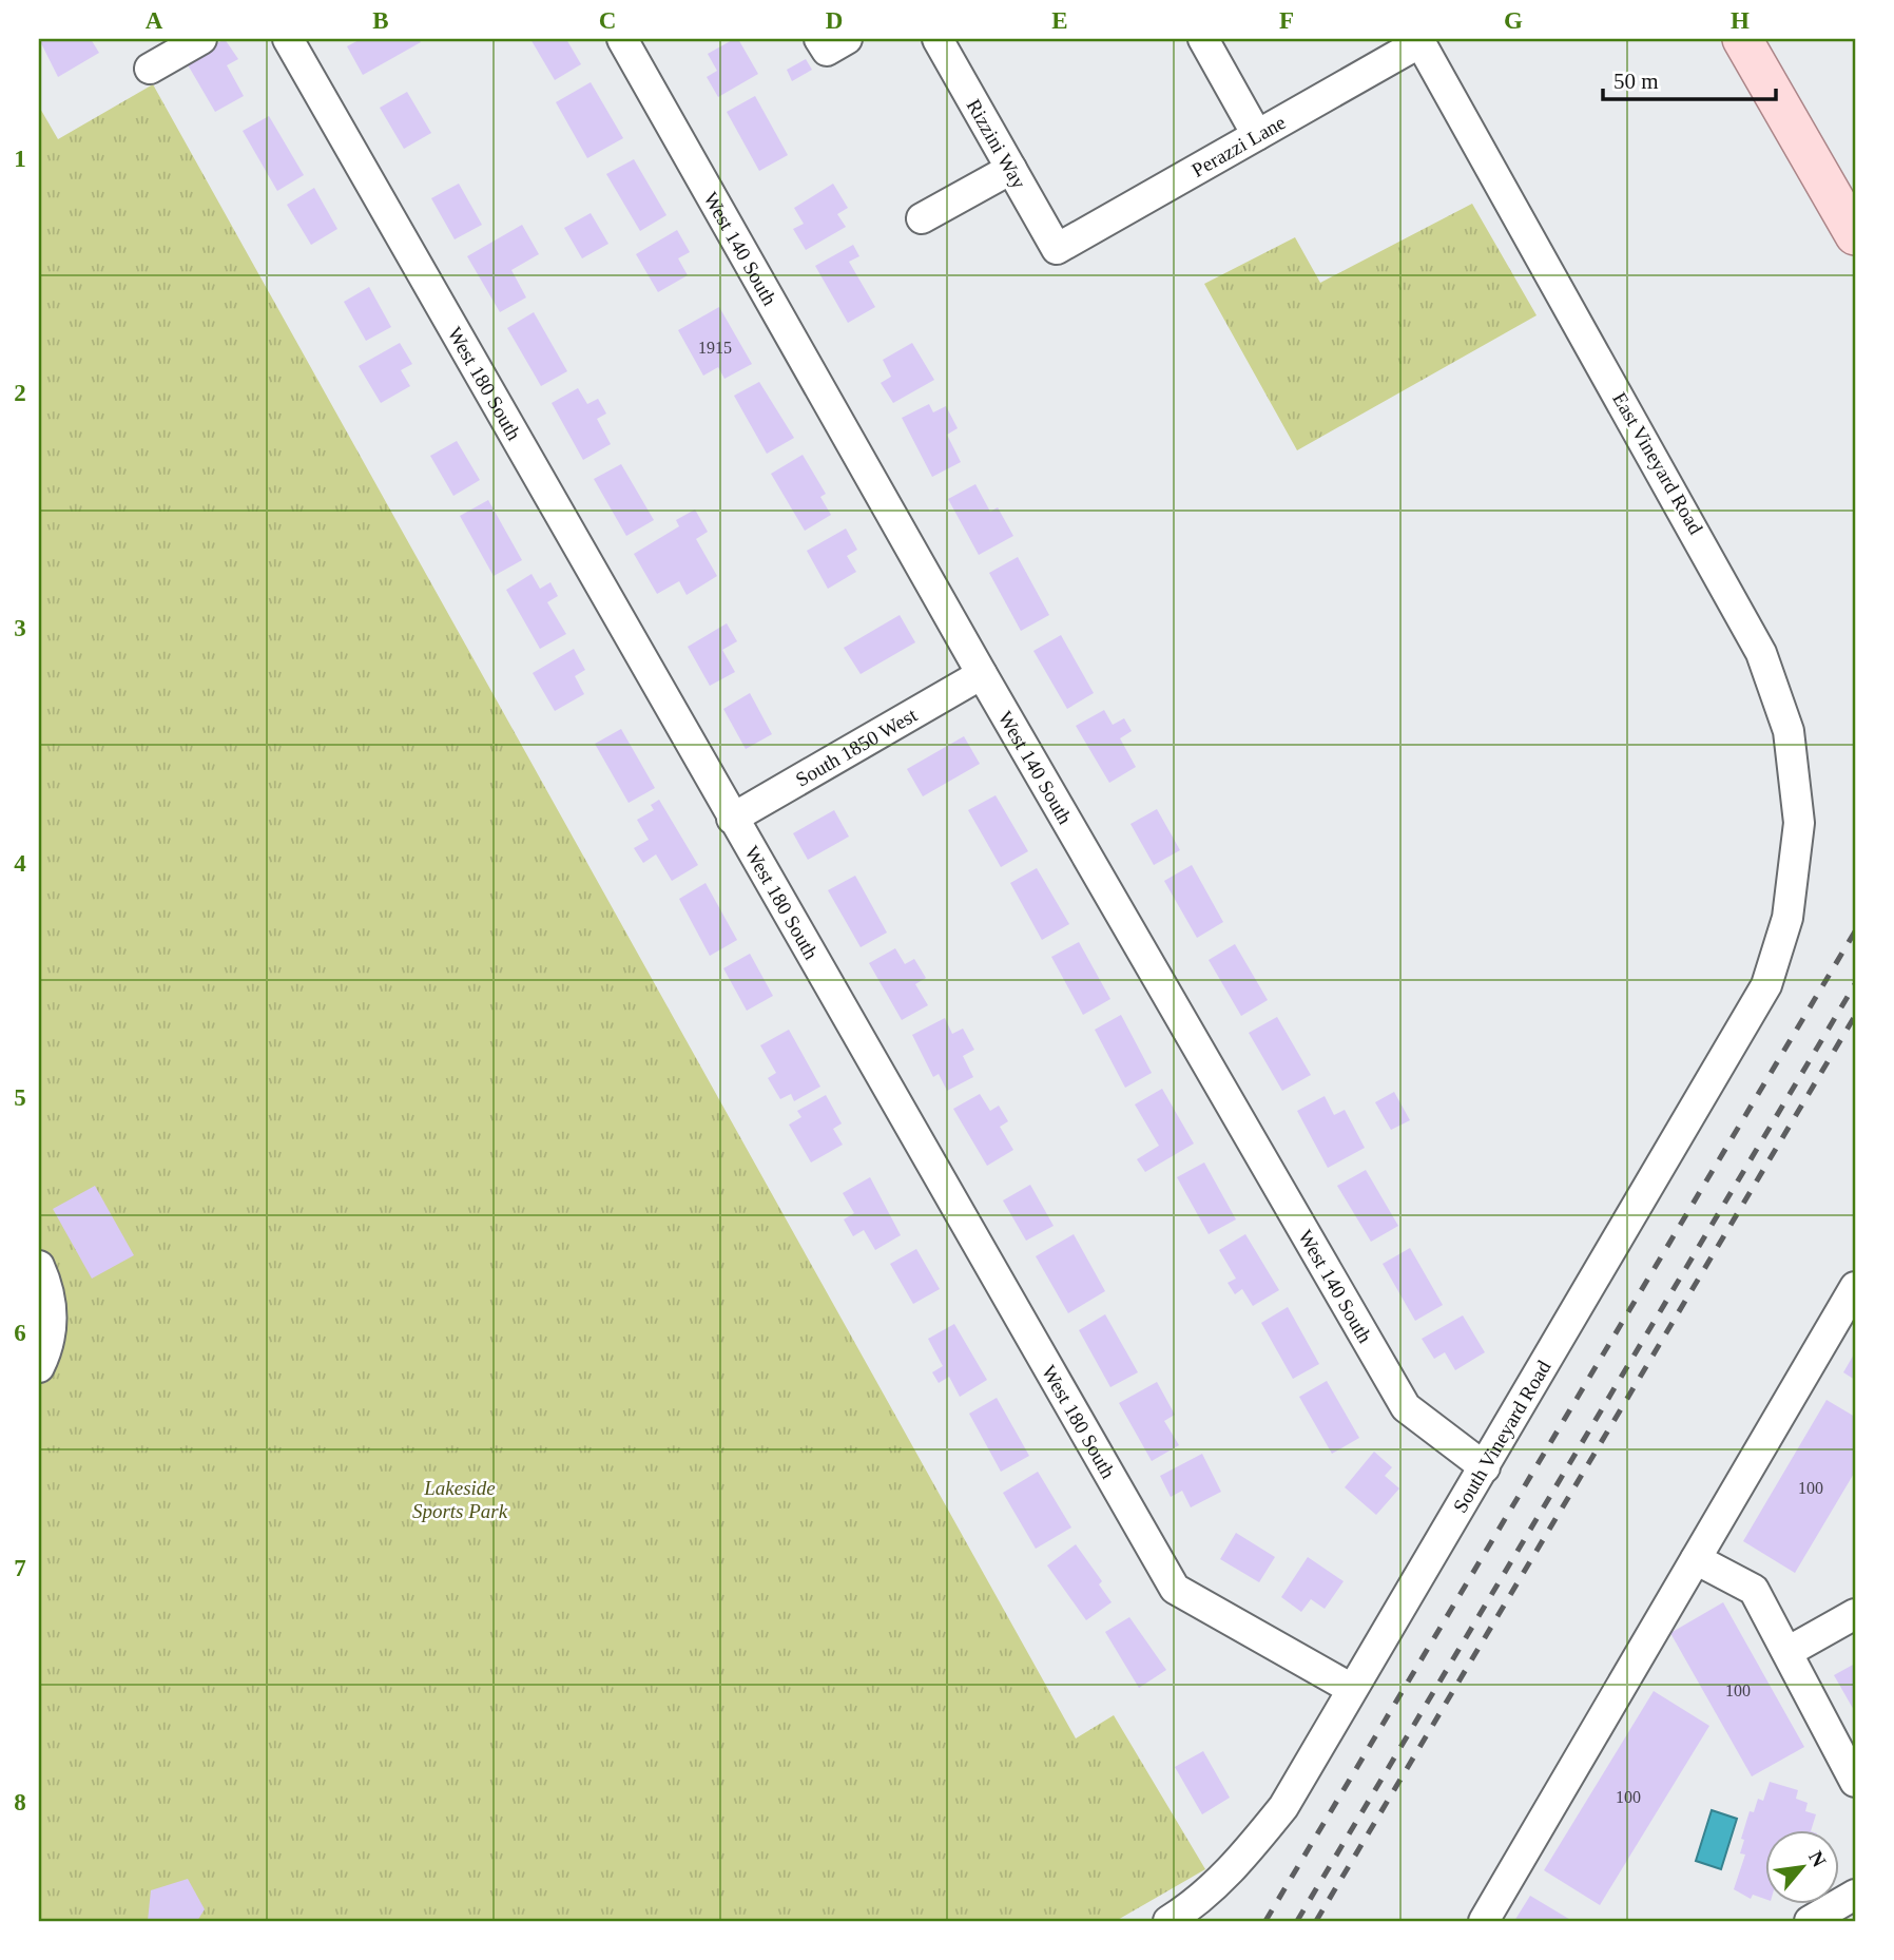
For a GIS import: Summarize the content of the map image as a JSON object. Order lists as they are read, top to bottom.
{
  "streets": {
    "street": [
      "Rizzini Way",
      "Perazzi Lane",
      "West 140 South",
      "West 180 South",
      "East Vineyard Road",
      "South 1850 West",
      "South Vineyard Road"
    ]
  },
  "crossings": [
    ["Rizzini Way", "Perazzi Lane"],
    ["Perazzi Lane", "East Vineyard Road"],
    ["West 140 South", "South 1850 West"],
    ["West 140 South", "South Vineyard Road"],
    ["West 180 South", "South 1850 West"],
    ["West 180 South", "South Vineyard Road"],
    ["East Vineyard Road", "South Vineyard Road"]
  ],
  "parks": ["Lakeside Sports Park"],
  "house_numbers": [
    "1915",
    "100",
    "100",
    "100"
  ],
  "scale_bar": "50 m",
  "north": "top right",
  "grid": {
    "columns": [
      "A",
      "B",
      "C",
      "D",
      "E",
      "F",
      "G",
      "H"
    ],
    "rows": [
      "1",
      "2",
      "3",
      "4",
      "5",
      "6",
      "7",
      "8"
    ]
  }
}
